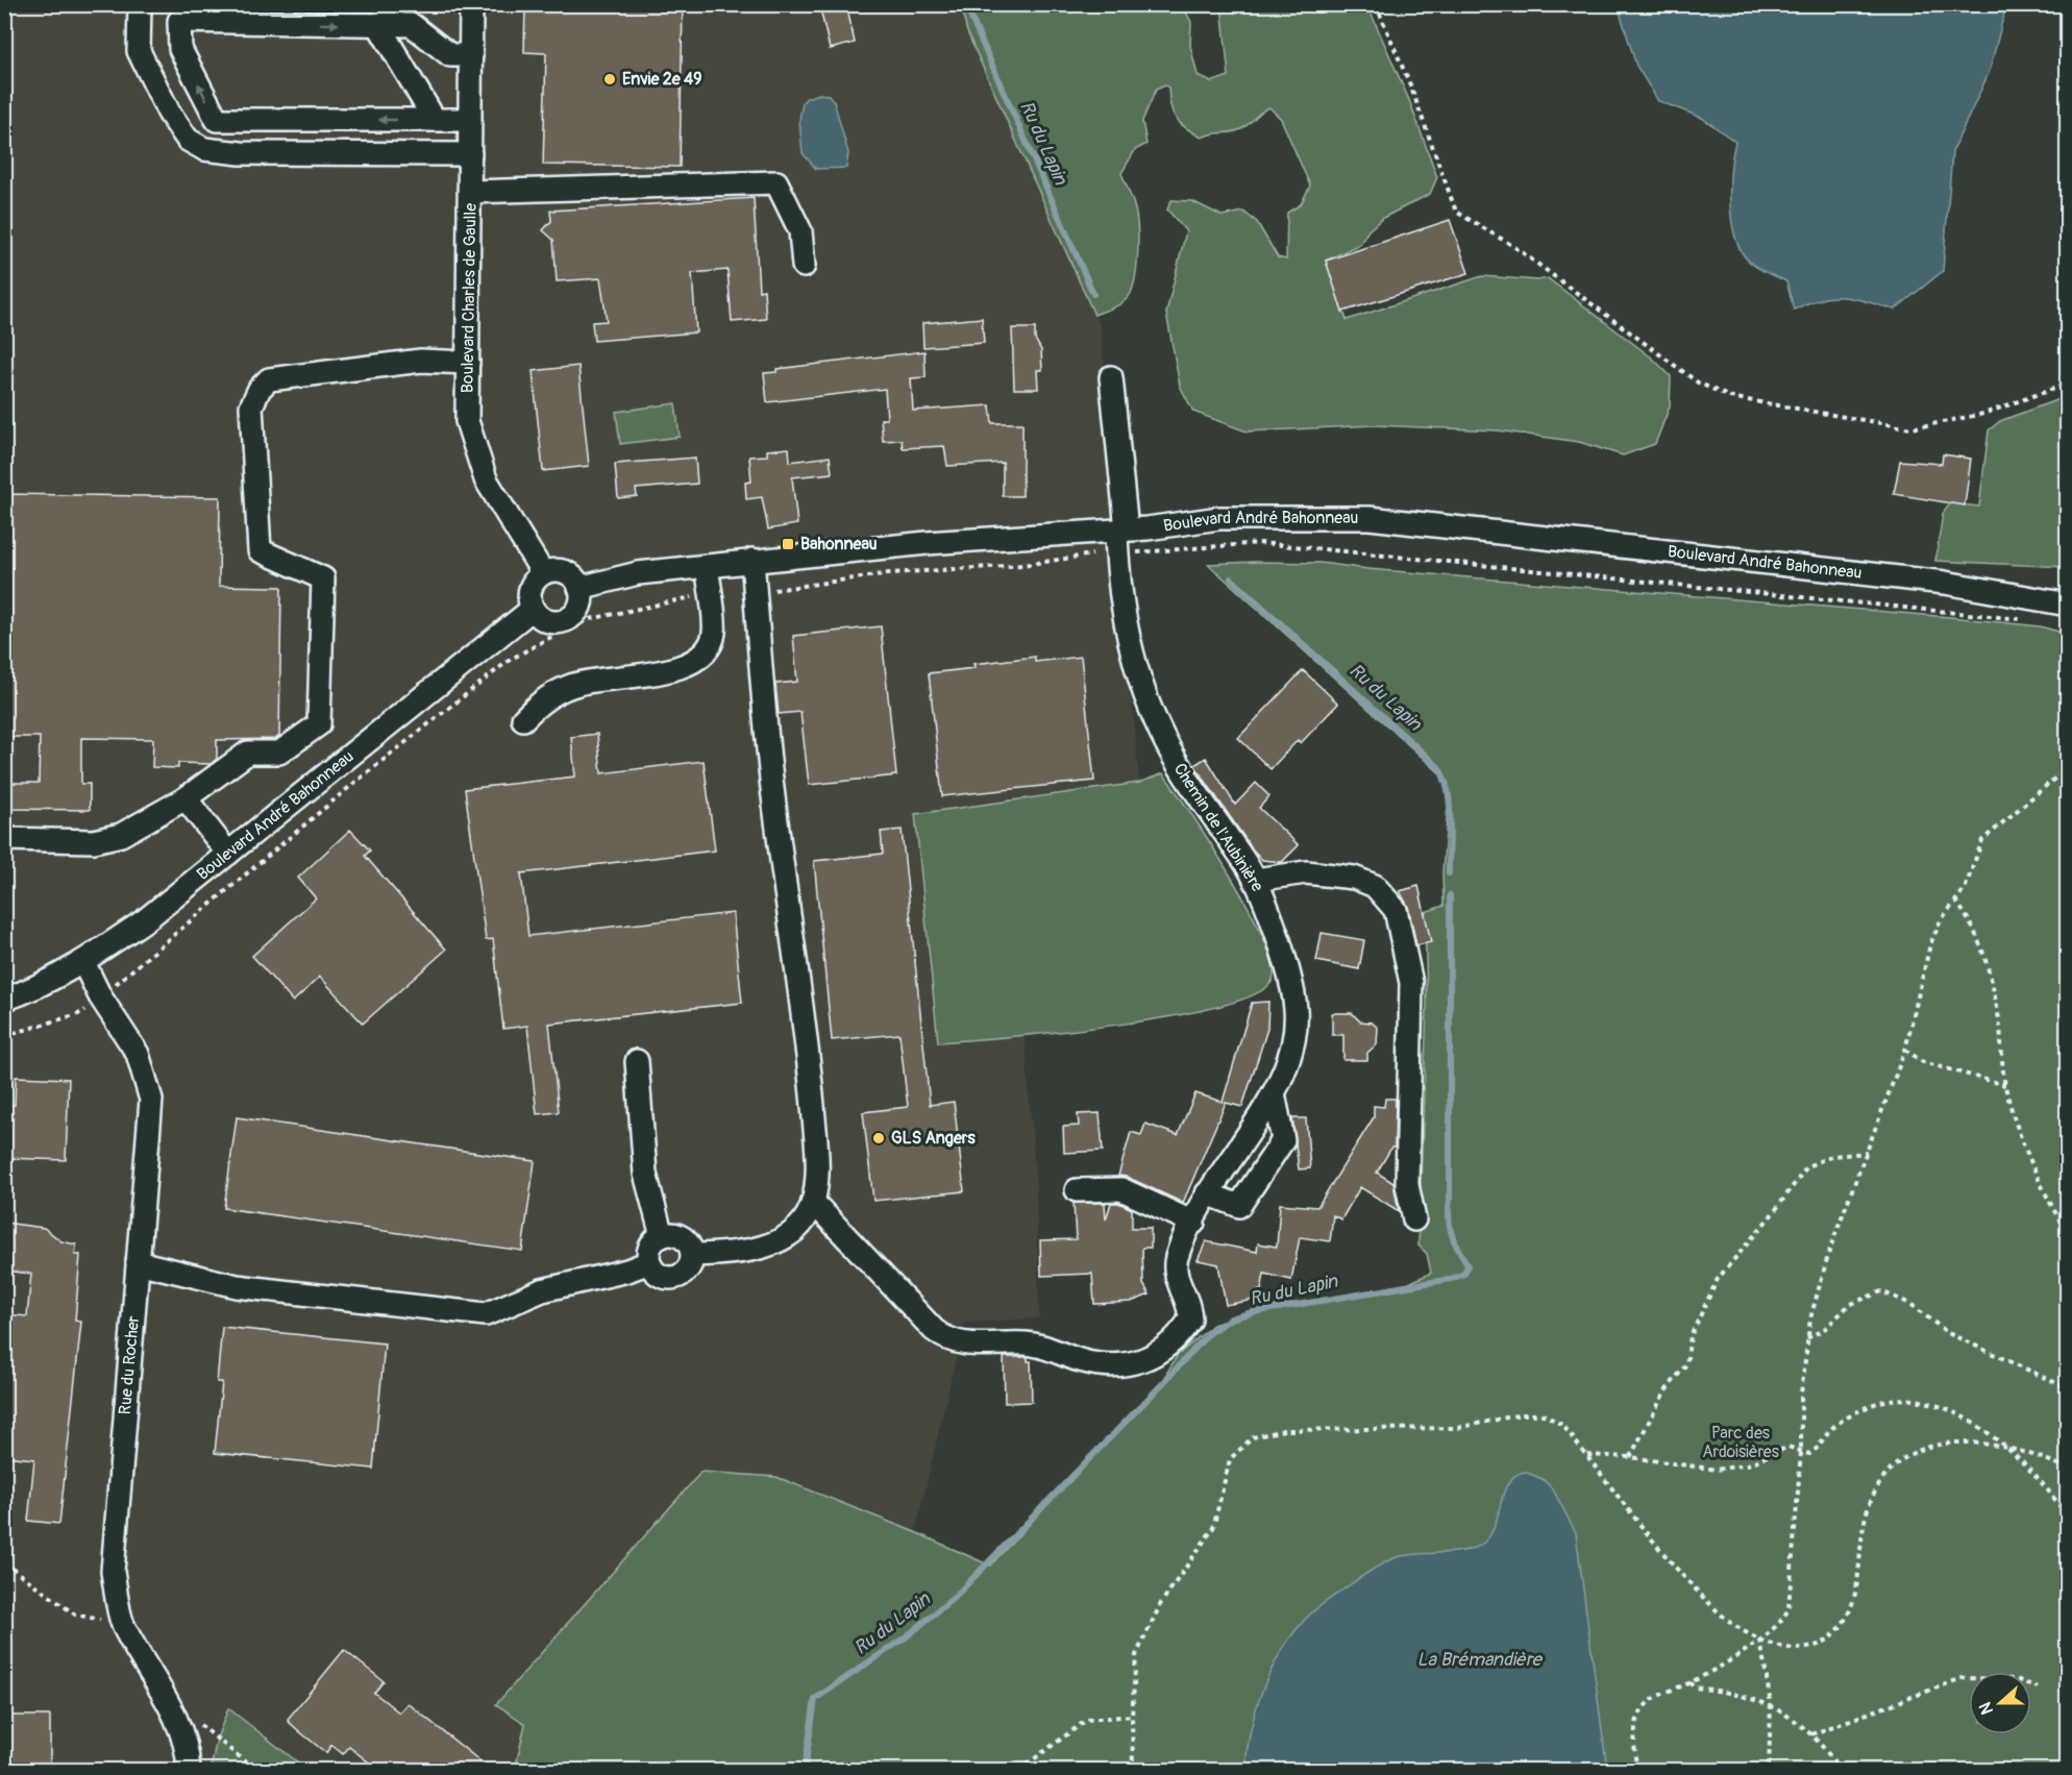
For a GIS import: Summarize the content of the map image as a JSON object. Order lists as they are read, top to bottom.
{
  "streets": {
    "street": [
      "Boulevard Charles de Gaulle",
      "Boulevard André Bahonneau",
      "Chemin de l'Aubinière",
      "Rue du Rocher"
    ]
  },
  "crossings": [
    ["Boulevard Charles de Gaulle", "Boulevard André Bahonneau"],
    ["Boulevard André Bahonneau", "Chemin de l'Aubinière"],
    ["Boulevard André Bahonneau", "Rue du Rocher"]
  ],
  "water": ["Ru du Lapin", "La Brémandière"],
  "parks": ["Parc des Ardoisières"],
  "places": {
    "other": ["Envie 2e 49", "GLS Angers"],
    "transit": ["Bahonneau"]
  },
  "north": "left"
}
